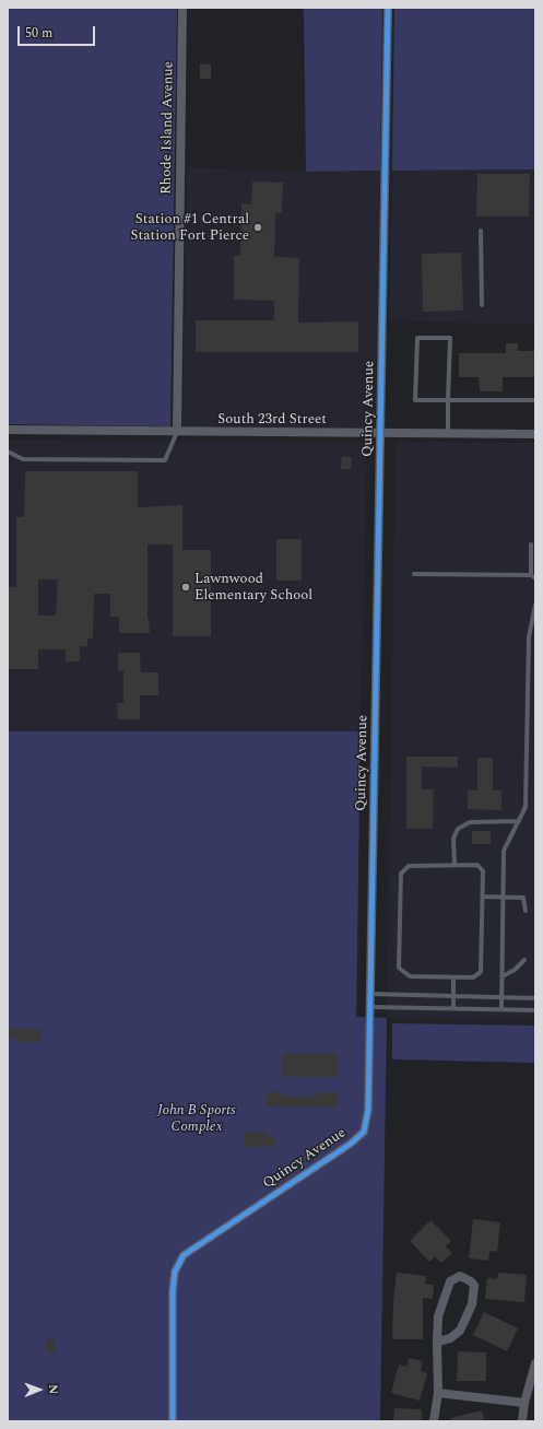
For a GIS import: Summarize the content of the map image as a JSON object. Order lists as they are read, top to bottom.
{
  "streets": {
    "street": ["Rhode Island Avenue", "Quincy Avenue", "South 23rd Street"]
  },
  "crossings": [
    ["Rhode Island Avenue", "South 23rd Street"],
    ["Quincy Avenue", "South 23rd Street"]
  ],
  "parks": ["John B Sports Complex"],
  "places": ["Station #1 Central Station Fort Pierce", "Lawnwood Elementary School"],
  "scale_bar": "50 m",
  "north": "right"
}
